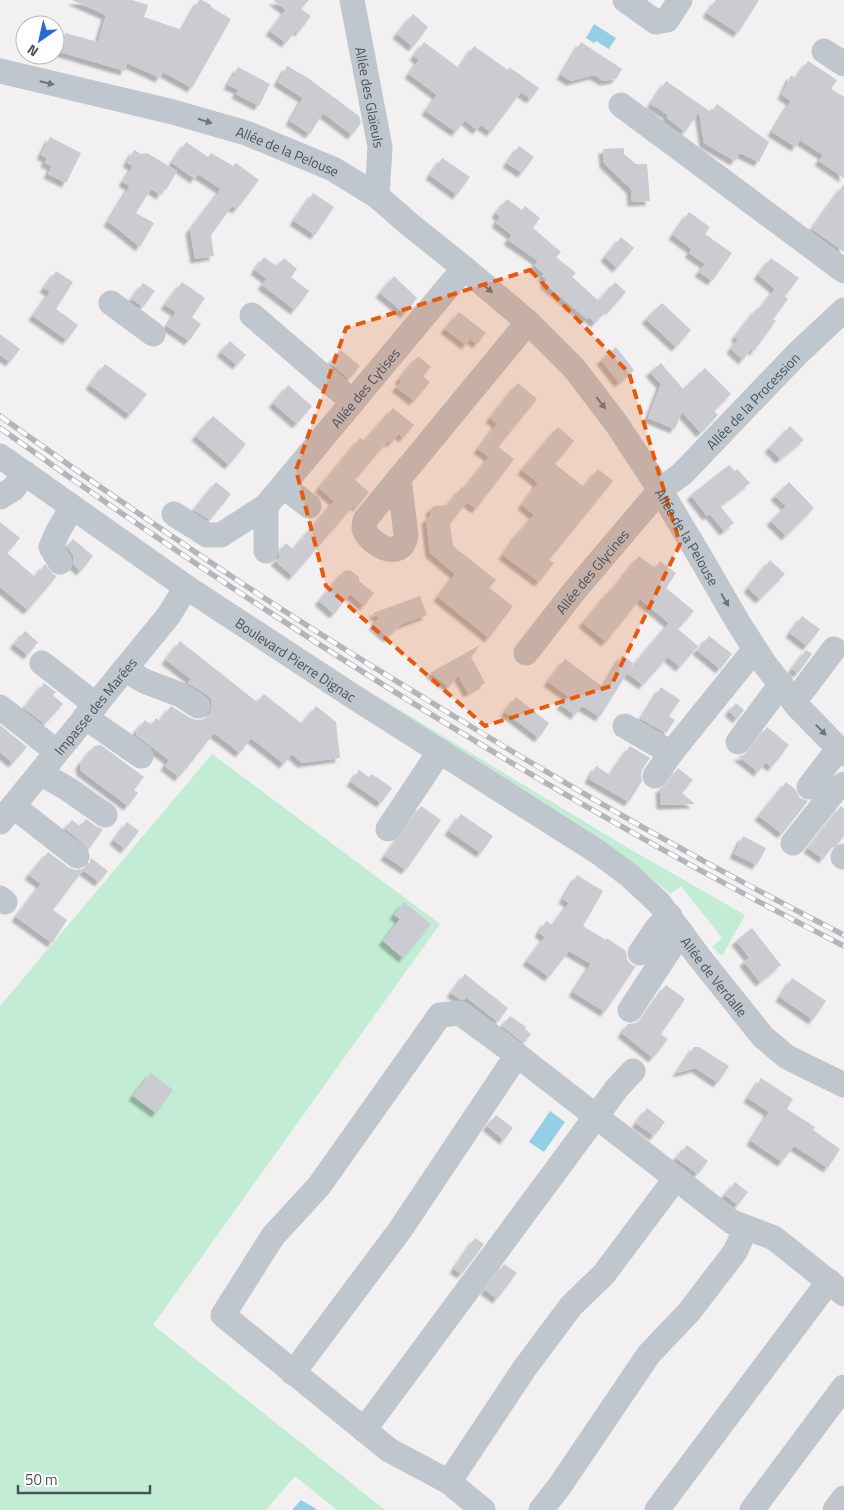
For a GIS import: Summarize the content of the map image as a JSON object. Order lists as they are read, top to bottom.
{
  "streets": {
    "street": [
      "Allée des Glaïeuls",
      "Allée de la Pelouse",
      "Allée des Cytises",
      "Allée de la Procession",
      "Allée des Glycines",
      "Boulevard Pierre Dignac",
      "Impasse des Marées",
      "Allée de Verdalle"
    ]
  },
  "crossings": [
    ["Allée des Glaïeuls", "Allée de la Pelouse"],
    ["Allée de la Pelouse", "Allée des Cytises"],
    ["Allée de la Pelouse", "Allée de la Procession"],
    ["Allée de la Pelouse", "Allée des Glycines"],
    ["Allée de la Procession", "Allée des Glycines"],
    ["Boulevard Pierre Dignac", "Impasse des Marées"],
    ["Boulevard Pierre Dignac", "Allée de Verdalle"]
  ],
  "one_way": ["Allée de la Pelouse"],
  "scale_bar": "50 m",
  "north": "bottom left"
}
